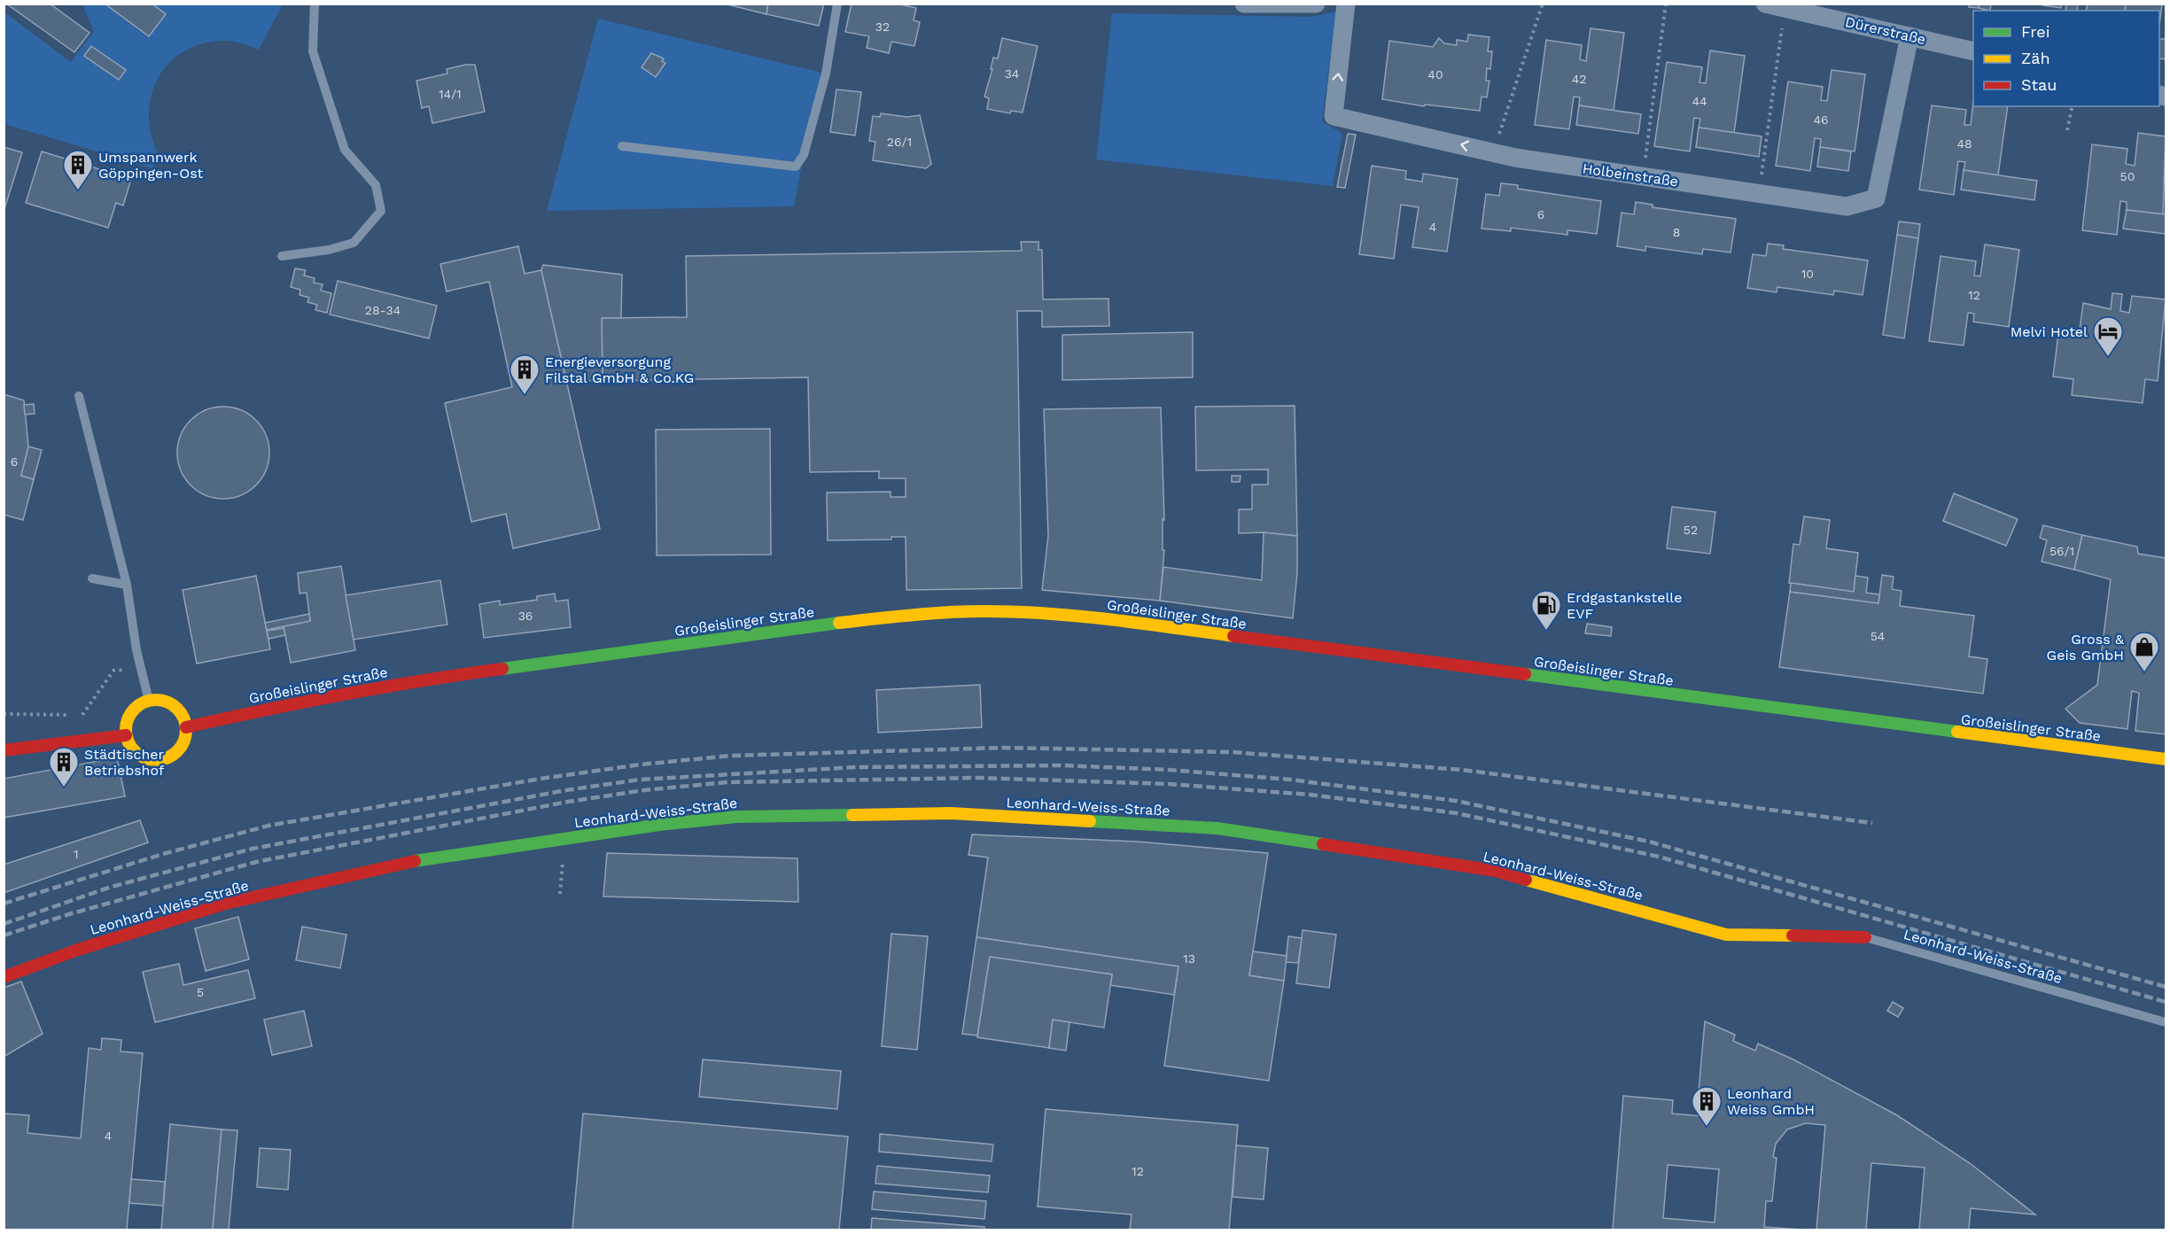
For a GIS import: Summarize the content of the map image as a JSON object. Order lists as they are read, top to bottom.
{
  "streets": {
    "main road": ["Großeislinger Straße", "Leonhard-Weiss-Straße"],
    "street": ["Dürerstraße", "Holbeinstraße"]
  },
  "crossings": [
    ["Dürerstraße", "Holbeinstraße"]
  ],
  "places": {
    "building": [
      "Umspannwerk Göppingen-Ost",
      "Energieversorgung Filstal GmbH & Co.KG",
      "Städtischer Betriebshof",
      "Leonhard Weiss GmbH"
    ],
    "hotel": ["Melvi Hotel"],
    "fuel station": ["Erdgastankstelle EVF"],
    "shop": ["Gross & Geis GmbH"]
  },
  "house_numbers": [
    "32",
    "34",
    "40",
    "42",
    "14/1",
    "44",
    "46",
    "26/1",
    "48",
    "50",
    "6",
    "4",
    "8",
    "10",
    "12",
    "28-34",
    "6",
    "52",
    "56/1",
    "36",
    "54",
    "1",
    "13",
    "5",
    "4",
    "12"
  ],
  "legend": ["Frei", "Zäh", "Stau"]
}
